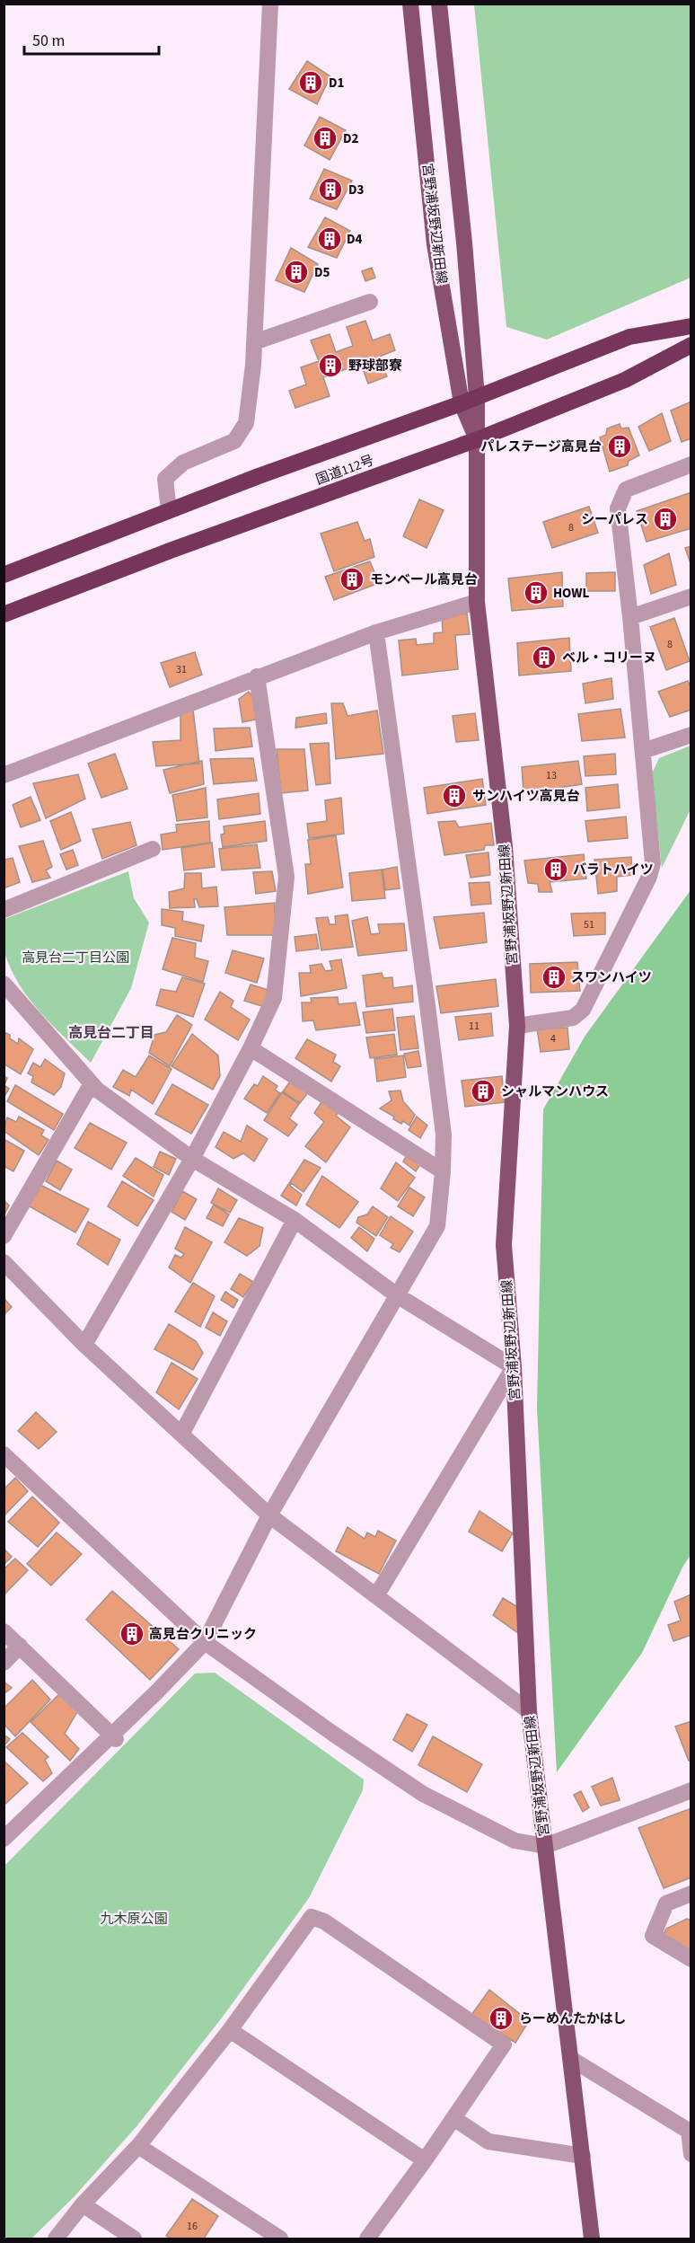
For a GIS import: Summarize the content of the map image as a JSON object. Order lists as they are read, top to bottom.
{
  "streets": {
    "highway": ["国道112号"],
    "main road": ["宮野浦坂野辺新田線"]
  },
  "crossings": [
    ["宮野浦坂野辺新田線", "国道112号"]
  ],
  "districts": ["高見台二丁目"],
  "parks": ["高見台二丁目公園", "九木原公園"],
  "places": {
    "building": [
      "D1",
      "D2",
      "D3",
      "D4",
      "D5",
      "野球部寮",
      "パレステージ高見台",
      "シーパレス",
      "モンベール高見台",
      "HOWL",
      "ベル・コリーヌ",
      "サンハイツ高見台",
      "バラトハイツ",
      "スワンハイツ",
      "シャルマンハウス",
      "高見台クリニック",
      "らーめんたかはし"
    ]
  },
  "house_numbers": [
    "8",
    "8",
    "31",
    "13",
    "51",
    "11",
    "4",
    "16"
  ],
  "scale_bar": "50 m"
}
